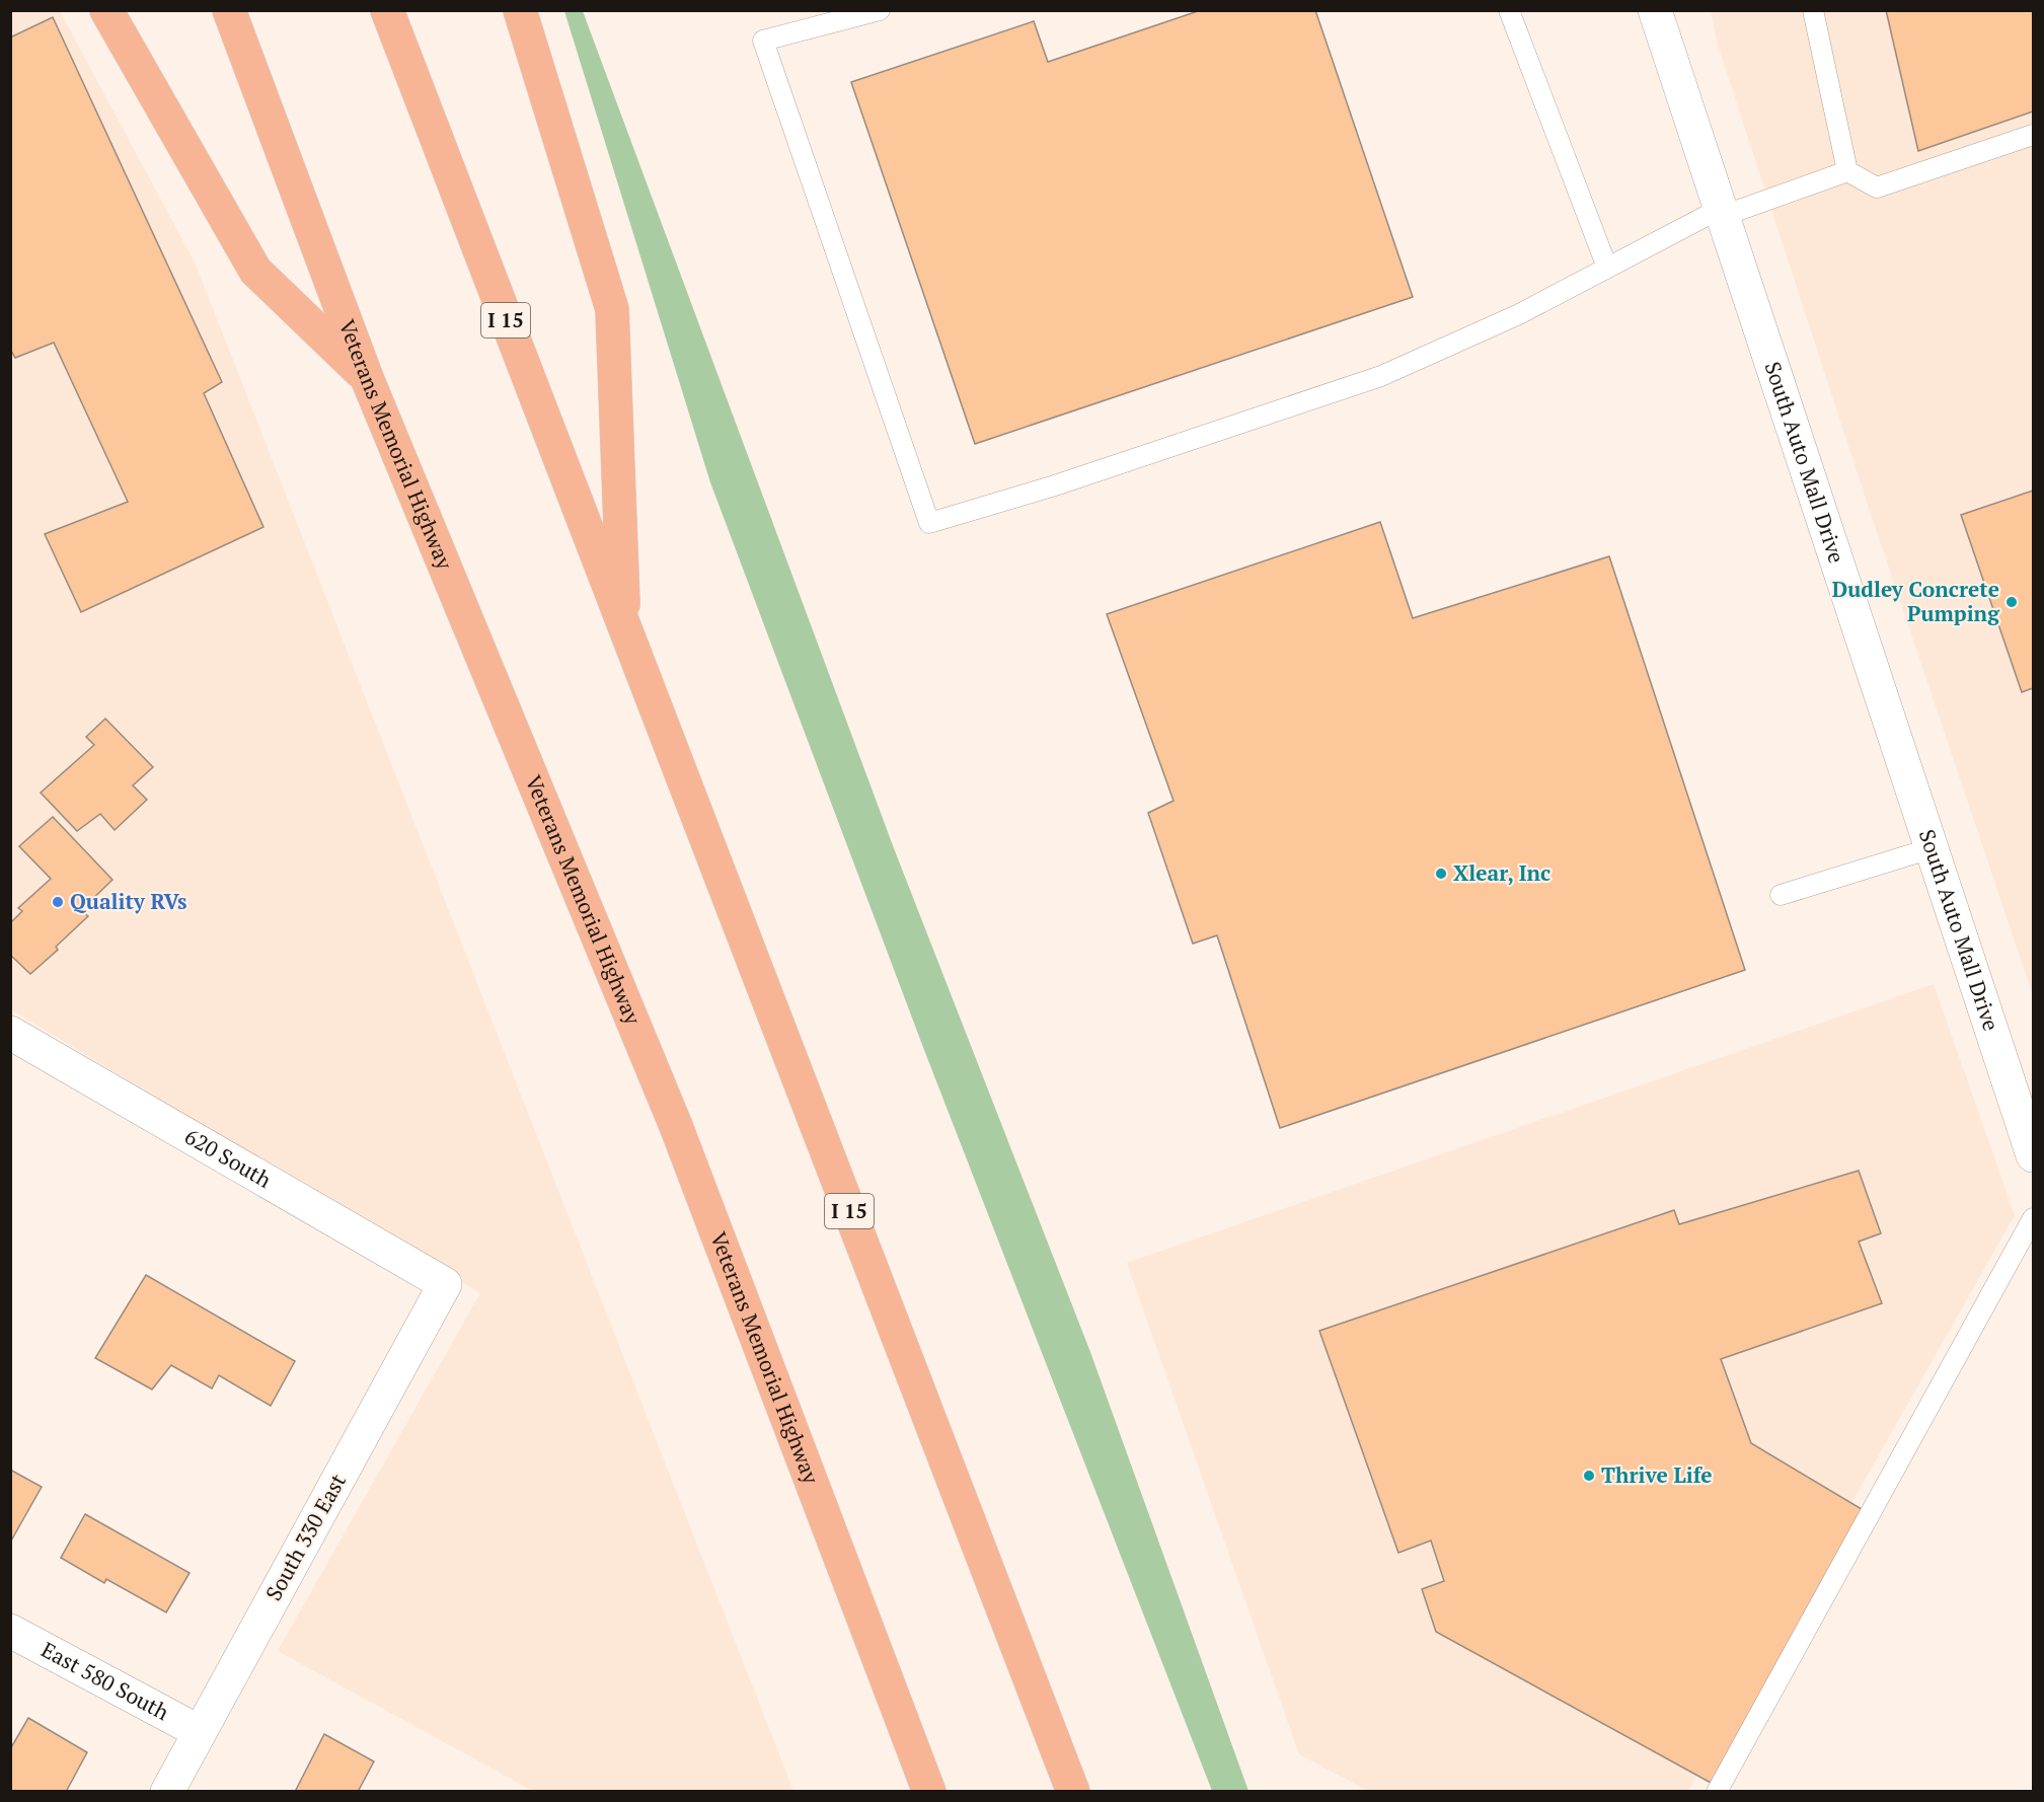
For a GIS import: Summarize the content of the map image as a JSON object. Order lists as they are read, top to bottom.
{
  "streets": {
    "highway": ["I 15", "Veterans Memorial Highway"],
    "street": [
      "South Auto Mall Drive",
      "620 South",
      "South 330 East",
      "East 580 South"
    ]
  },
  "crossings": [
    ["620 South", "South 330 East"],
    ["South 330 East", "East 580 South"]
  ],
  "places": [
    "Dudley Concrete Pumping",
    "Xlear, Inc",
    "Quality RVs",
    "Thrive Life"
  ]
}
